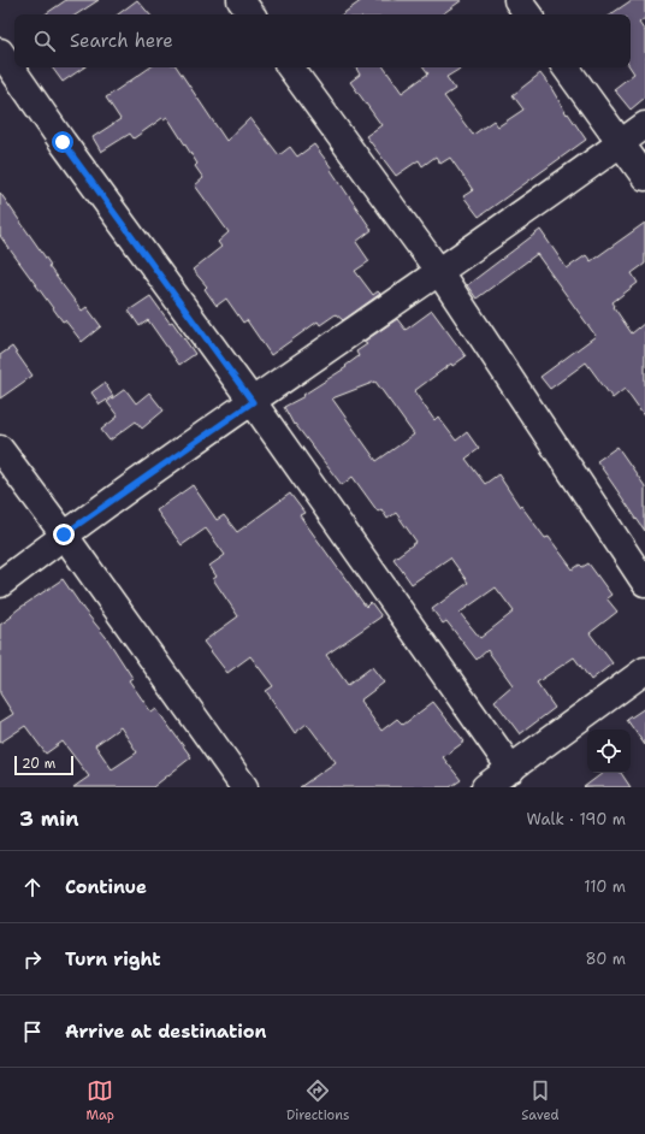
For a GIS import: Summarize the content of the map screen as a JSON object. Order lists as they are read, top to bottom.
{
  "scale_bar": "20 m",
  "page": {
    "search": "Search here",
    "scale": "20 m",
    "heading": ["3 min", "Walk · 190 m"],
    "list": [
      ["Continue", "110 m"],
      ["Turn right", "80 m"],
      "Arrive at destination"
    ],
    "nav": ["Map", "Directions", "Saved"]
  }
}
